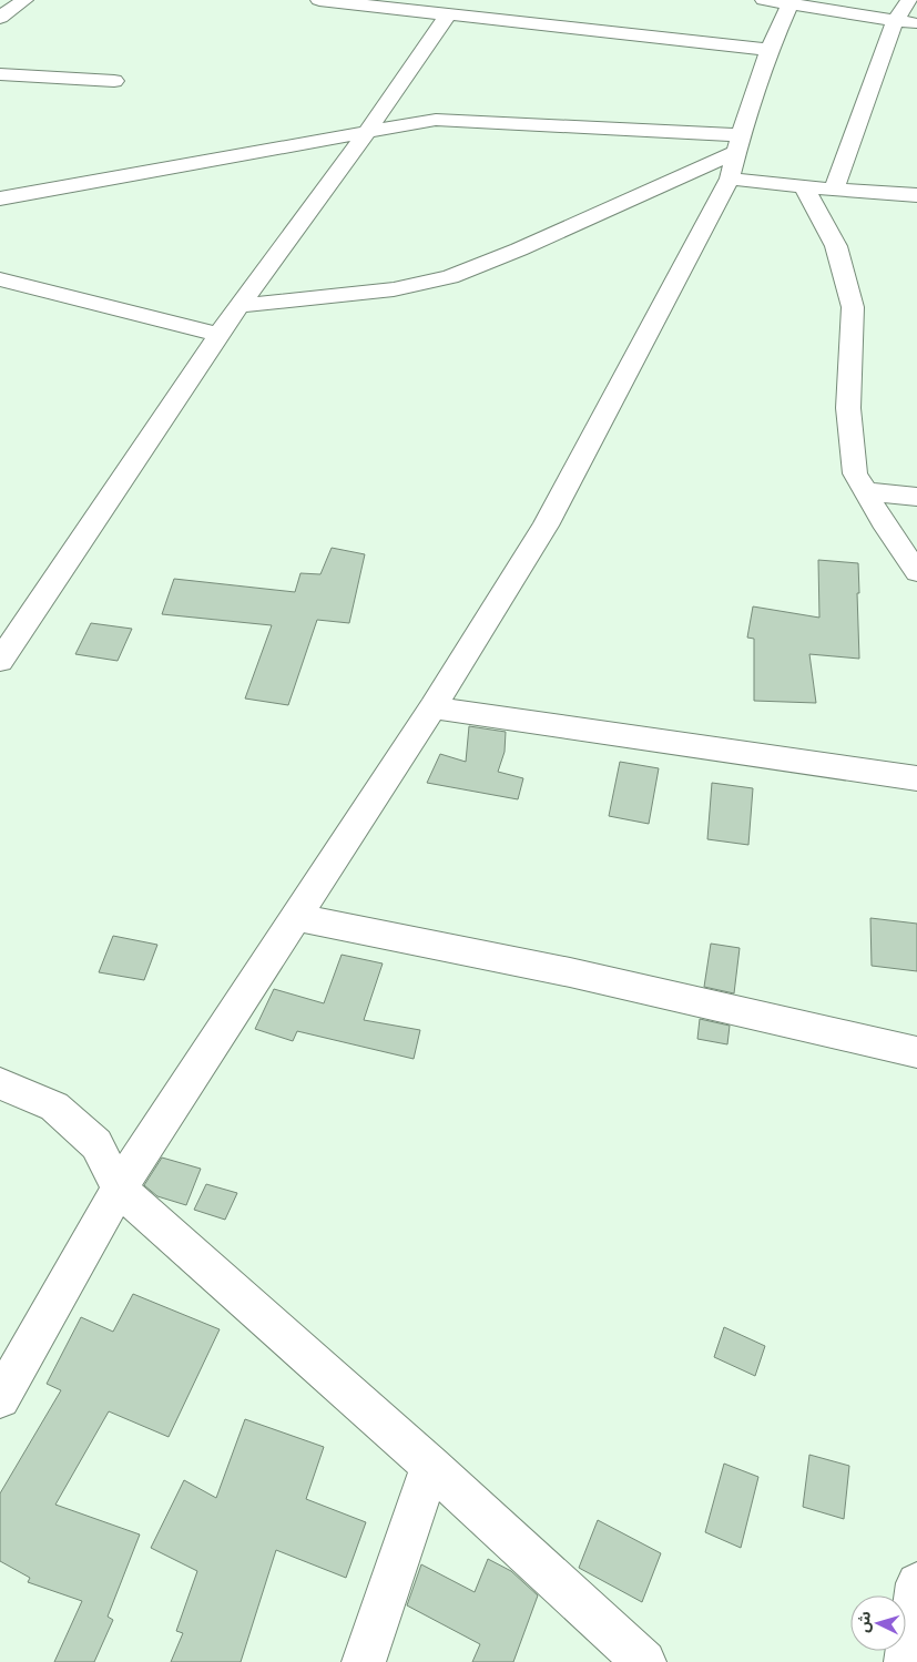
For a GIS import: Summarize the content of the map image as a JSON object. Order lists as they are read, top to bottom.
{
  "north": "left"
}
